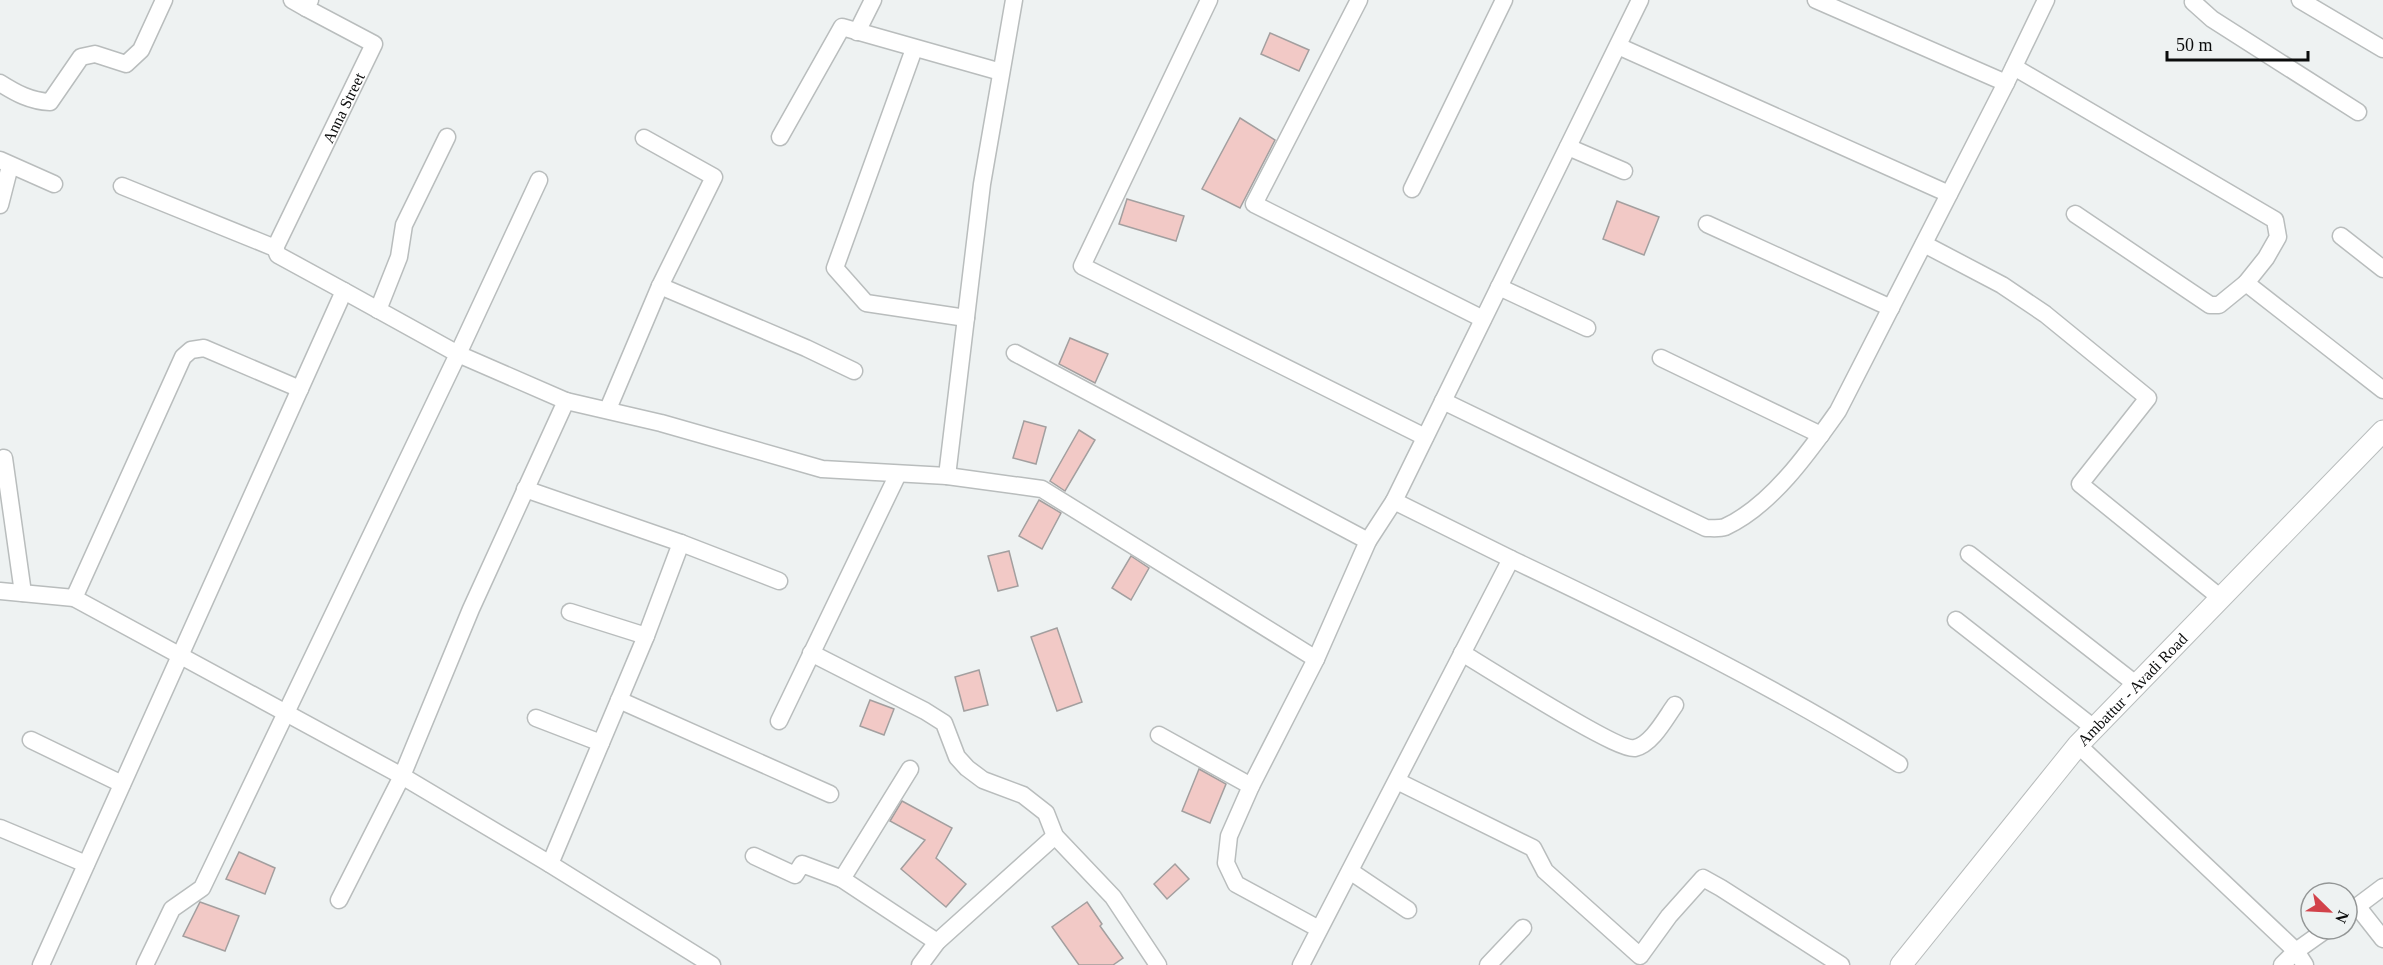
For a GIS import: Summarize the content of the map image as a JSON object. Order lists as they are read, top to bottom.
{
  "streets": {
    "street": ["Anna Street", "Ambattur - Avadi Road"]
  },
  "scale_bar": "50 m",
  "north": "bottom right"
}
